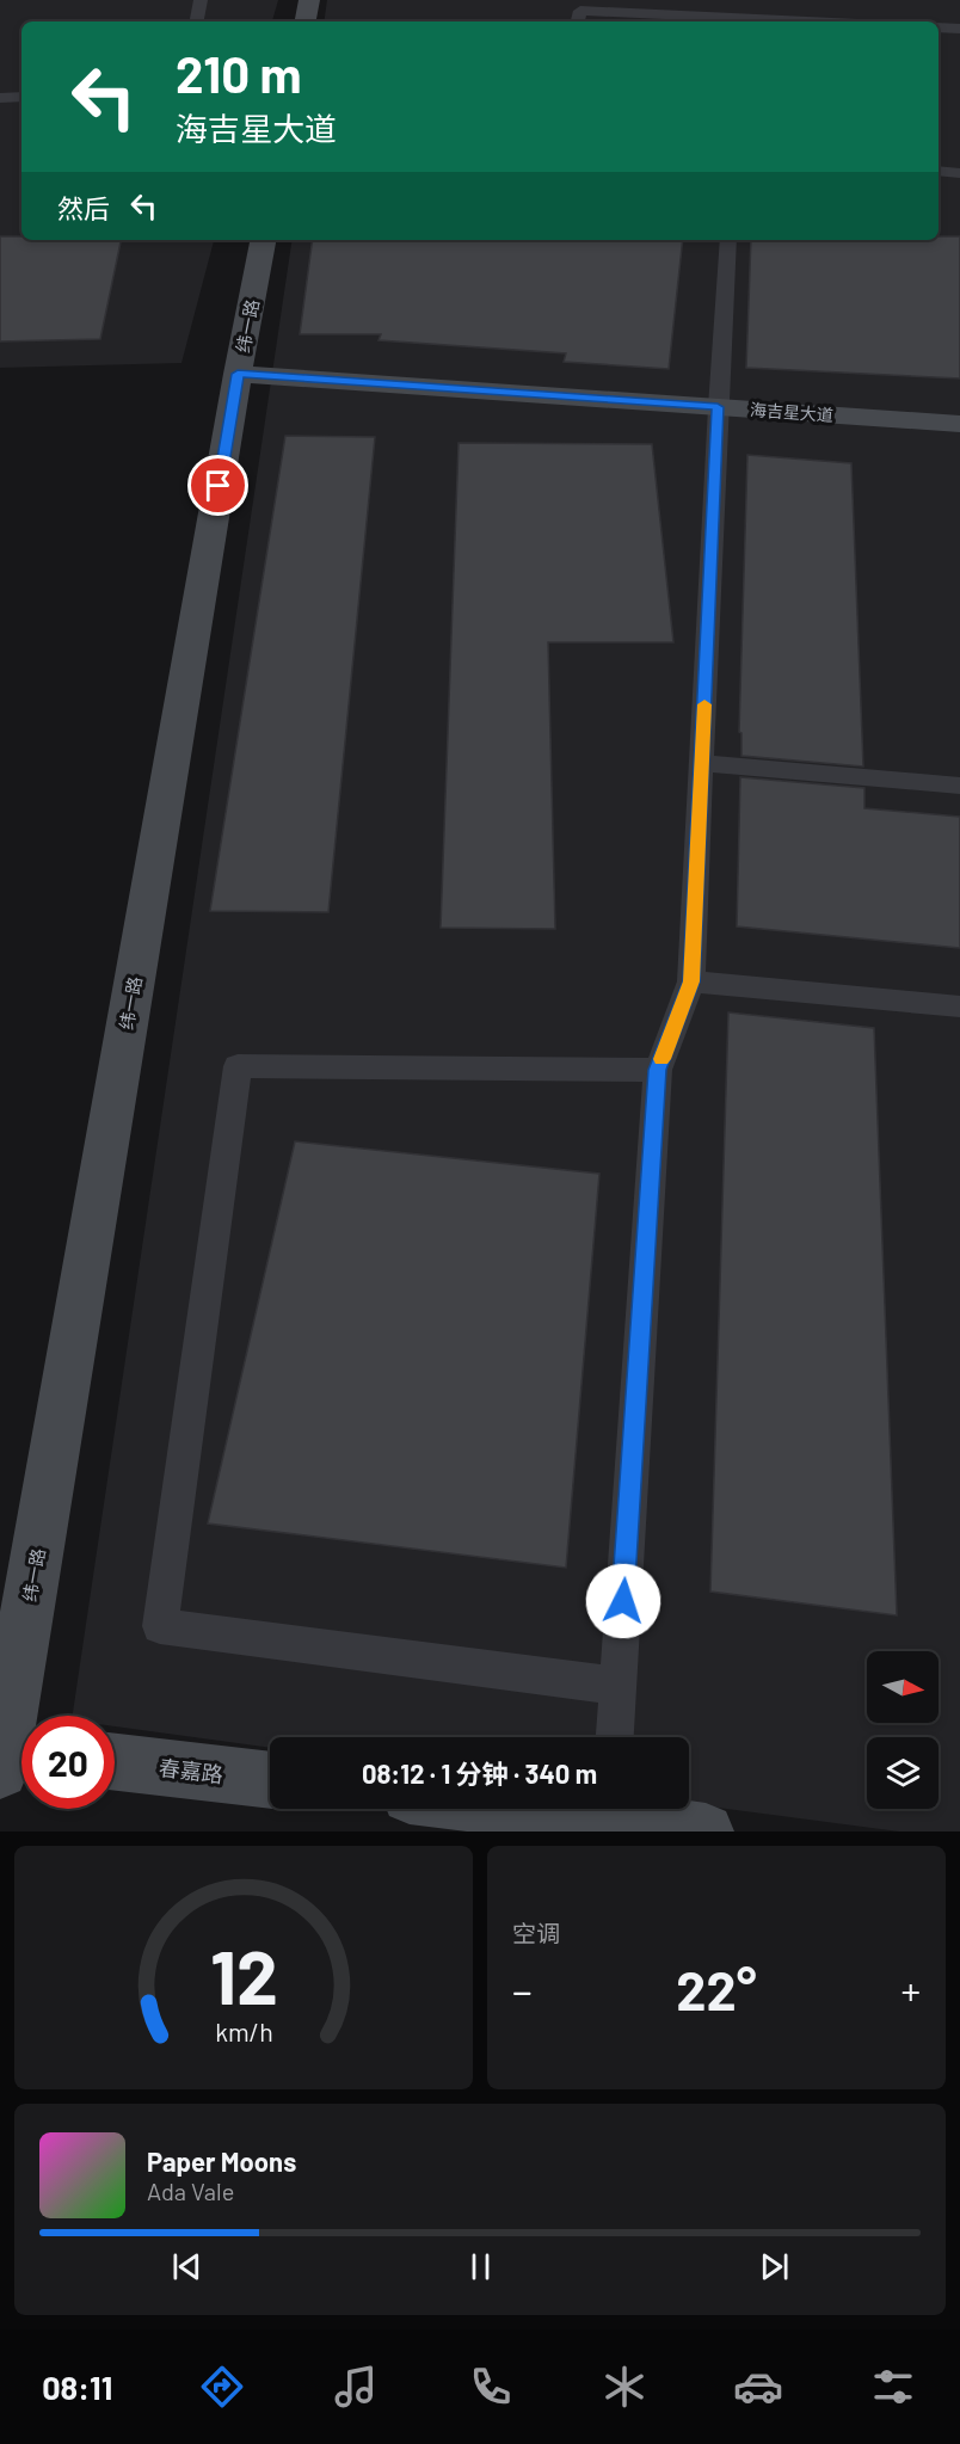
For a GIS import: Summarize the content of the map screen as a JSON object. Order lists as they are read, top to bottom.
{
  "streets": {
    "street": ["纬一路", "海吉星大道", "春嘉路"]
  },
  "crossings": [
    ["纬一路", "海吉星大道"]
  ],
  "north": "right",
  "page": {
    "turn": ["210 m", "海吉星大道"],
    "then": "然后",
    "limit": "20",
    "trip": "08:12 · 1 分钟 · 340 m",
    "tile": "空调",
    "heat": ["−", "22°", "+"],
    "song": ["Paper Moons", "Ada Vale"],
    "tabs": "08:11",
    "gauge": ["12", "km/h"]
  }
}
